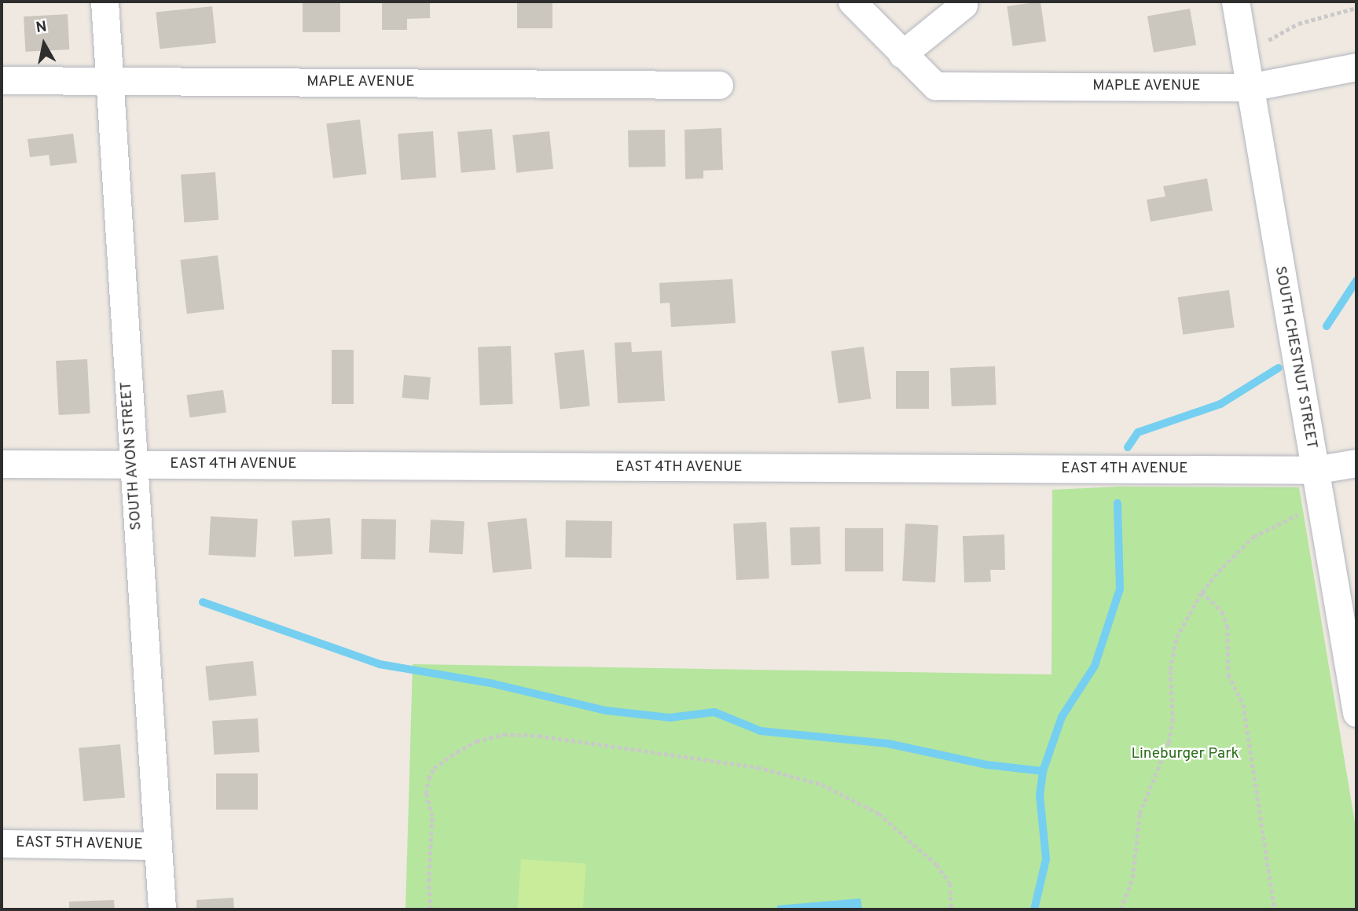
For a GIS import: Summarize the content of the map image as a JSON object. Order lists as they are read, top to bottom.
{
  "streets": {
    "street": [
      "MAPLE AVENUE",
      "SOUTH CHESTNUT STREET",
      "SOUTH AVON STREET",
      "EAST 4TH AVENUE",
      "EAST 5TH AVENUE"
    ]
  },
  "crossings": [
    ["MAPLE AVENUE", "SOUTH CHESTNUT STREET"],
    ["MAPLE AVENUE", "SOUTH AVON STREET"],
    ["SOUTH CHESTNUT STREET", "EAST 4TH AVENUE"],
    ["SOUTH AVON STREET", "EAST 4TH AVENUE"],
    ["SOUTH AVON STREET", "EAST 5TH AVENUE"]
  ],
  "parks": ["Lineburger Park"],
  "north": "top"
}
